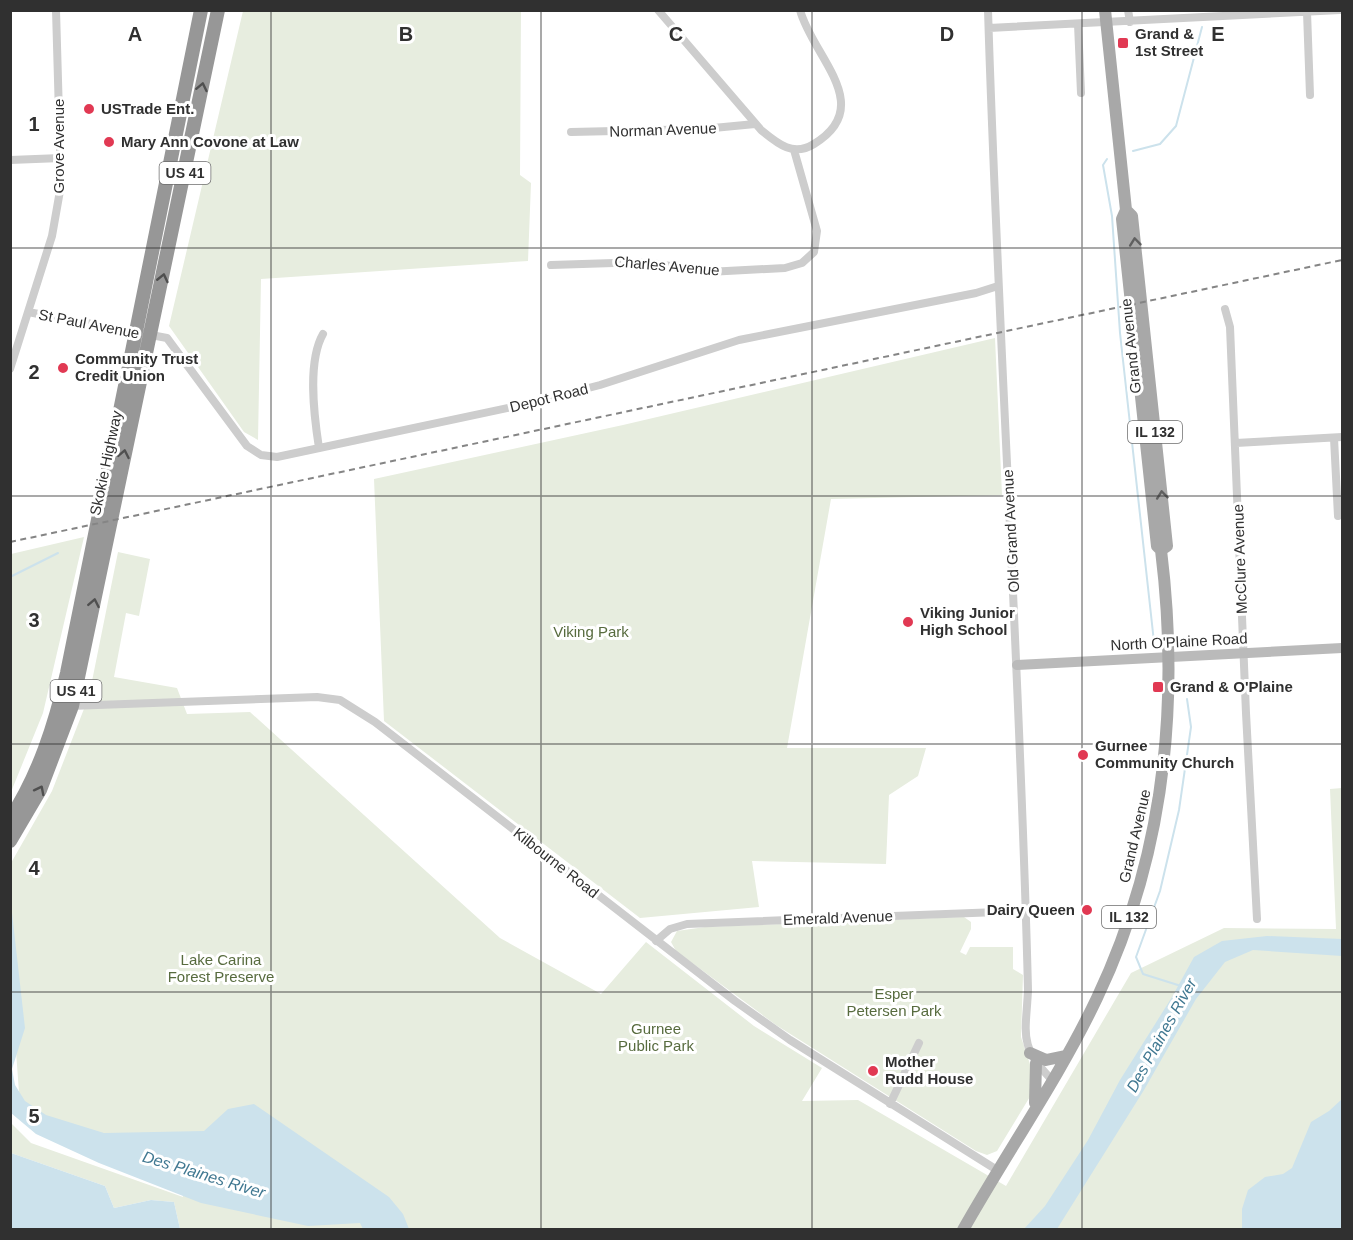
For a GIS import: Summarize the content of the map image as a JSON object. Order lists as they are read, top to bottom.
{
  "streets": {
    "highway": ["US 41", "Skokie Highway"],
    "main road": ["Grand Avenue", "IL 132"],
    "street": [
      "Norman Avenue",
      "Grove Avenue",
      "Charles Avenue",
      "St Paul Avenue",
      "Depot Road",
      "Old Grand Avenue",
      "McClure Avenue",
      "North O'Plaine Road",
      "Kilbourne Road",
      "Emerald Avenue"
    ]
  },
  "crossings": [
    ["Grove Avenue", "St Paul Avenue"],
    ["St Paul Avenue", "Depot Road"],
    ["St Paul Avenue", "Skokie Highway"],
    ["Grand Avenue", "North O'Plaine Road"],
    ["Grand Avenue", "Kilbourne Road"],
    ["Depot Road", "Skokie Highway"],
    ["Depot Road", "Old Grand Avenue"],
    ["Skokie Highway", "Kilbourne Road"],
    ["Old Grand Avenue", "North O'Plaine Road"],
    ["Old Grand Avenue", "Emerald Avenue"],
    ["McClure Avenue", "North O'Plaine Road"],
    ["Kilbourne Road", "Emerald Avenue"]
  ],
  "water": ["Des Plaines River"],
  "parks": [
    "Viking Park",
    "Lake Carina Forest Preserve",
    "Esper Petersen Park",
    "Gurnee Public Park"
  ],
  "places": {
    "transit": ["Grand & 1st Street", "Grand & O'Plaine"],
    "other": [
      "USTrade Ent.",
      "Mary Ann Covone at Law",
      "Community Trust Credit Union",
      "Viking Junior High School",
      "Gurnee Community Church",
      "Dairy Queen",
      "Mother Rudd House"
    ]
  },
  "grid": {
    "columns": [
      "A",
      "B",
      "C",
      "D",
      "E"
    ],
    "rows": [
      "1",
      "2",
      "3",
      "4",
      "5"
    ]
  }
}
